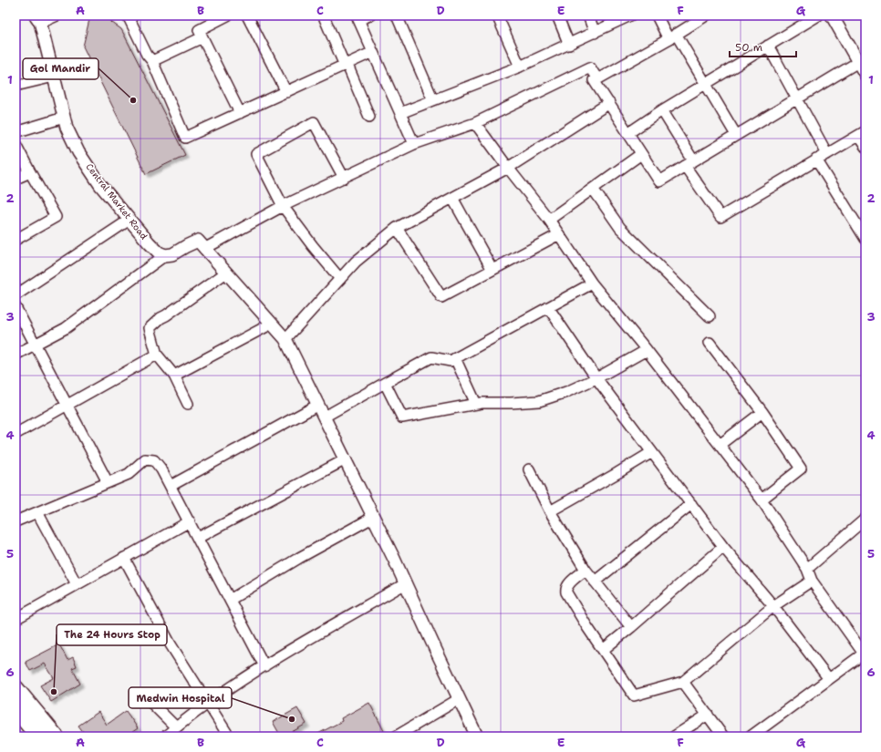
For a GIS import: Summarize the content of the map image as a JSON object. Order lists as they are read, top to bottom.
{
  "streets": {
    "street": ["Central Market Road"]
  },
  "places": ["Gol Mandir", "The 24 Hours Stop", "Medwin Hospital"],
  "scale_bar": "50 m",
  "grid": {
    "columns": [
      "A",
      "B",
      "C",
      "D",
      "E",
      "F",
      "G"
    ],
    "rows": [
      "1",
      "2",
      "3",
      "4",
      "5",
      "6"
    ]
  }
}
